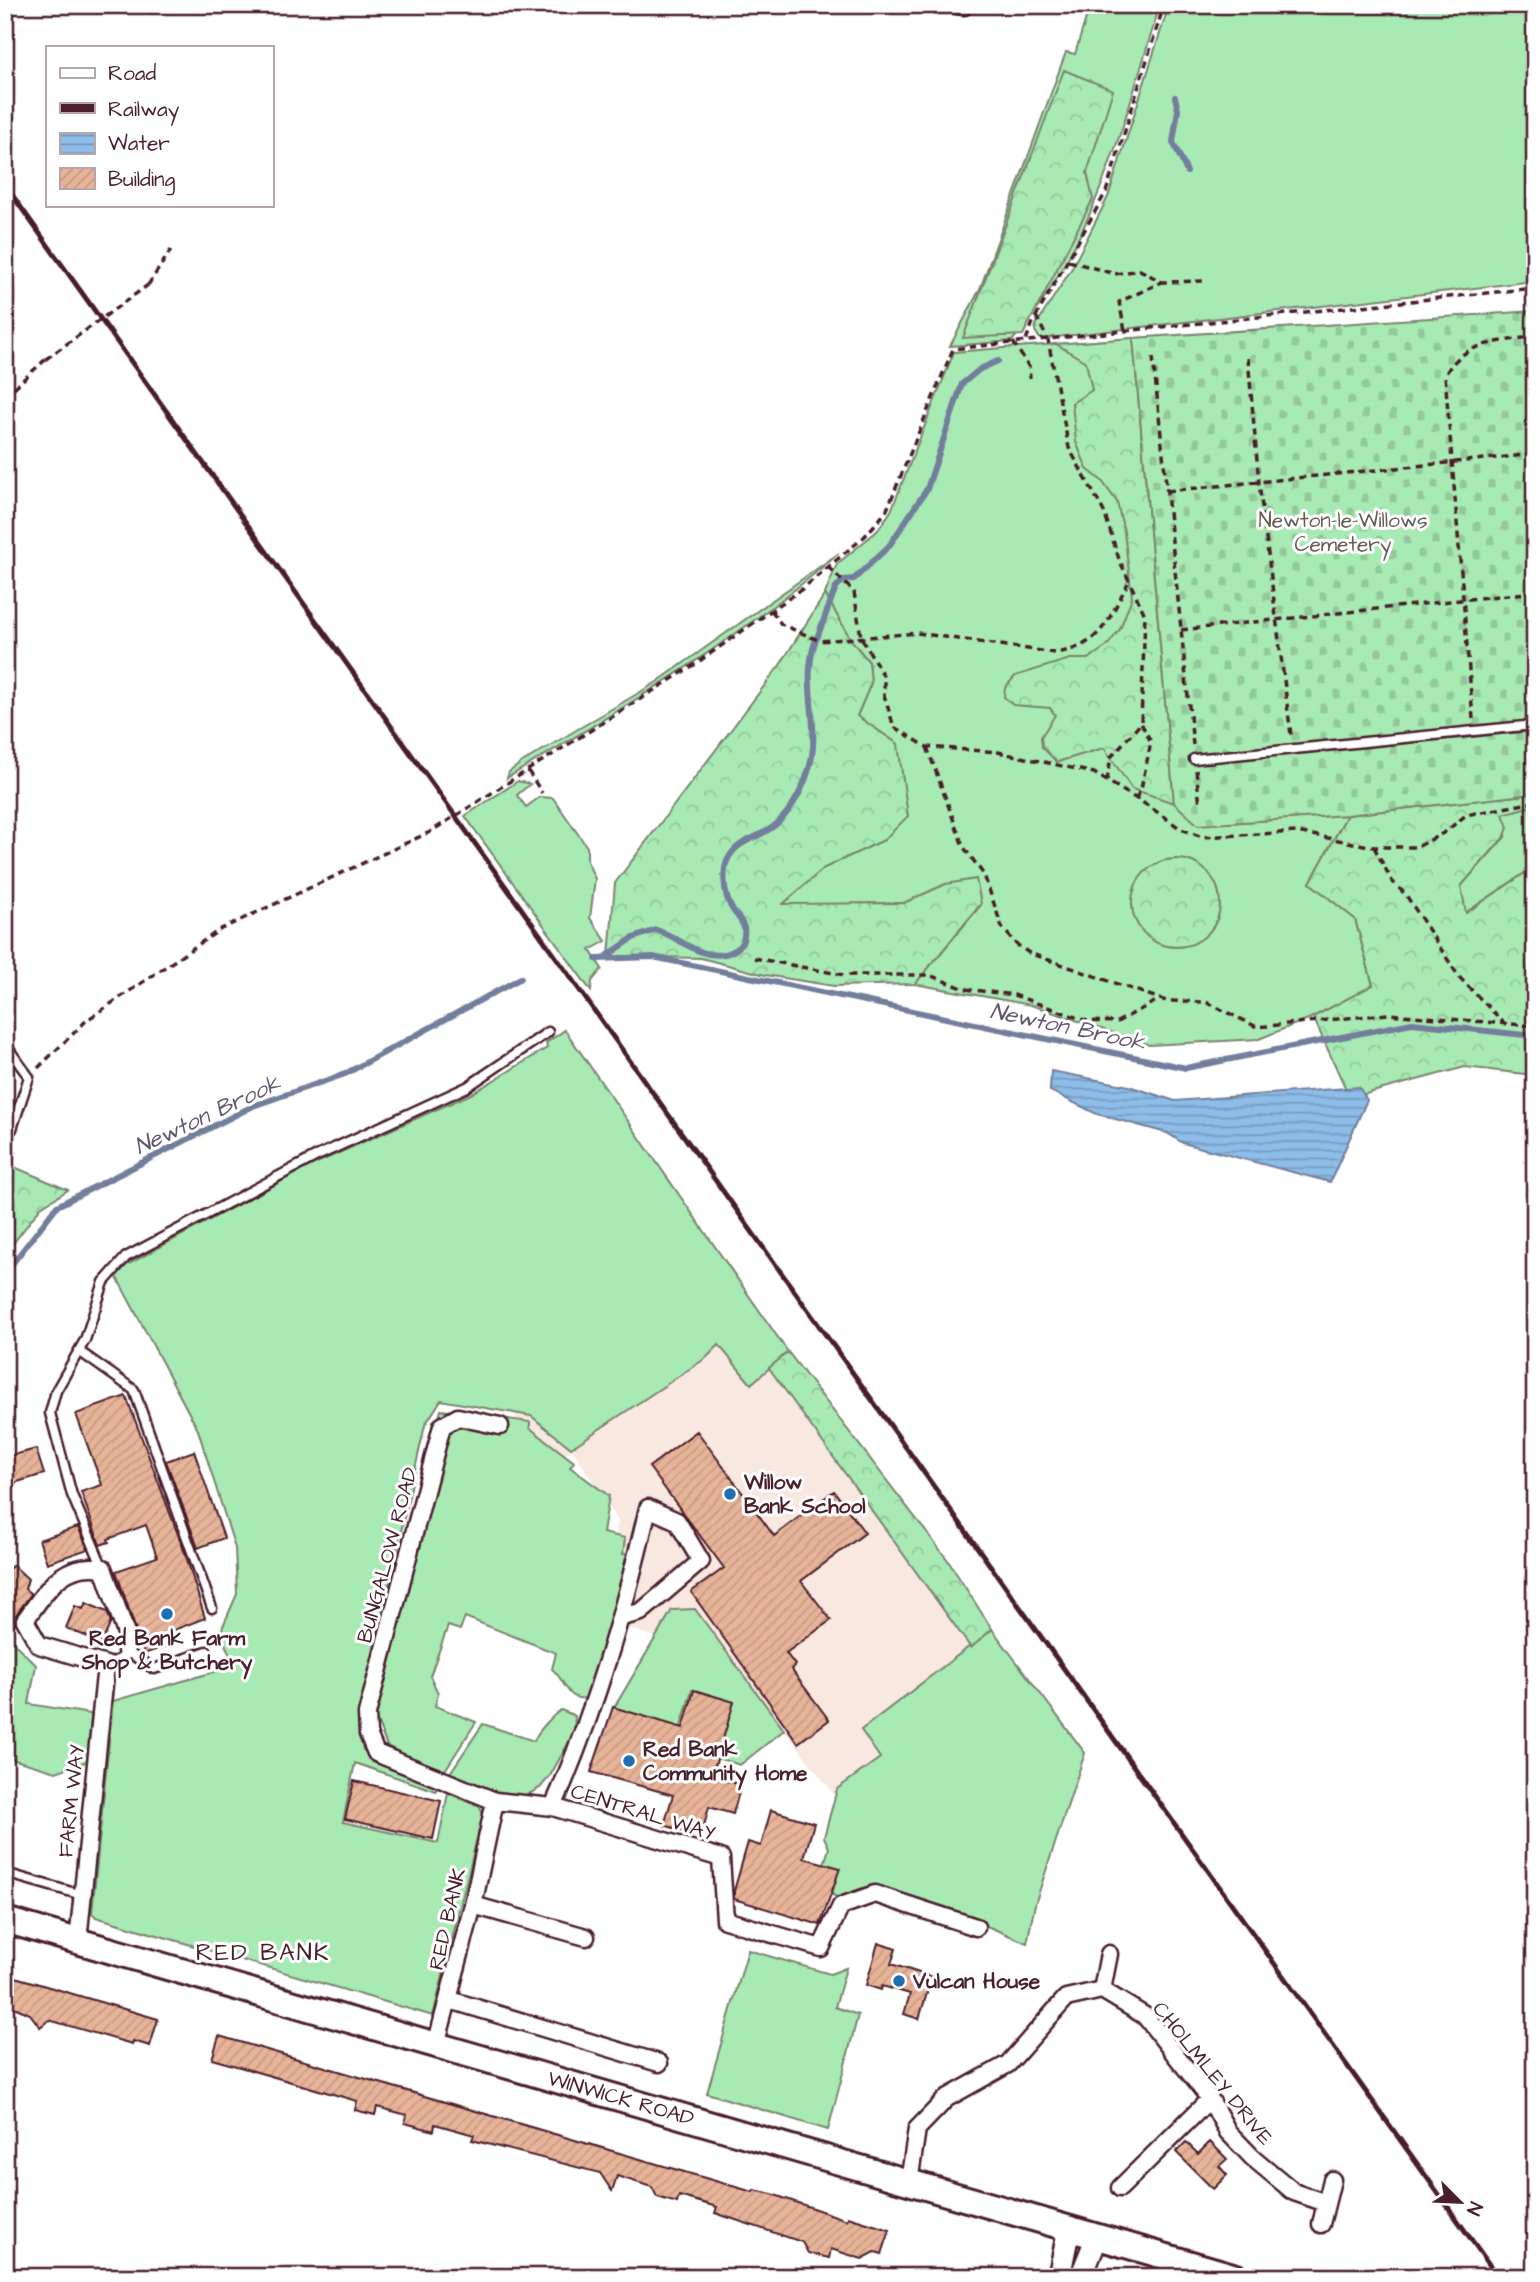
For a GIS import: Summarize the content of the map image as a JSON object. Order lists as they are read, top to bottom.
{
  "streets": {
    "main road": ["WINWICK ROAD"],
    "street": [
      "BUNGALOW ROAD",
      "FARM WAY",
      "CENTRAL WAY",
      "RED BANK",
      "CHOLMLEY DRIVE"
    ]
  },
  "crossings": [
    ["BUNGALOW ROAD", "CENTRAL WAY"],
    ["BUNGALOW ROAD", "RED BANK"],
    ["FARM WAY", "WINWICK ROAD"],
    ["CENTRAL WAY", "RED BANK"],
    ["RED BANK", "WINWICK ROAD"]
  ],
  "districts": ["RED BANK"],
  "water": ["Newton Brook"],
  "parks": ["Newton-le-Willows Cemetery"],
  "places": [
    "Willow Bank School",
    "Red Bank Farm Shop & Butchery",
    "Red Bank Community Home",
    "Vulcan House"
  ],
  "legend": [
    "Road",
    "Railway",
    "Water",
    "Building"
  ],
  "north": "bottom right"
}
